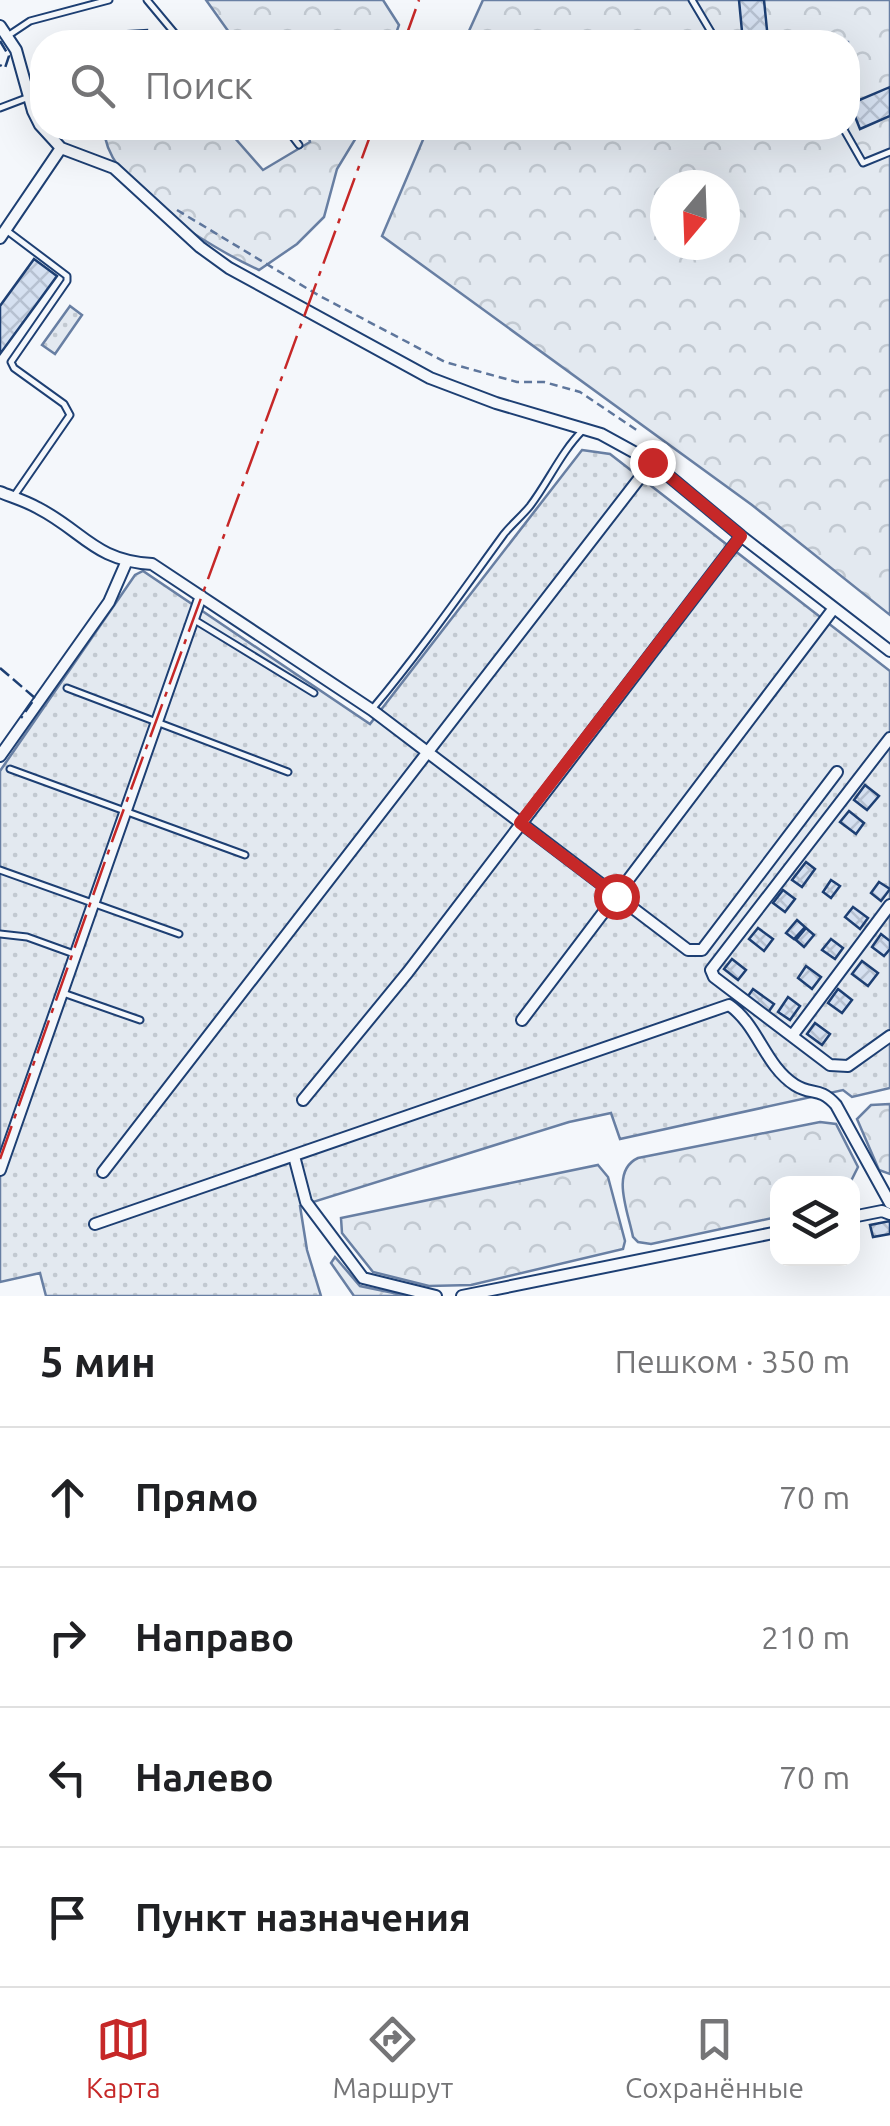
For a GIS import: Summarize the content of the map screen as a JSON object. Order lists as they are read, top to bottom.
{
  "north": "bottom",
  "page": {
    "search": "Поиск",
    "heading": ["5 мин", "Пешком · 350 m"],
    "list": [
      ["Прямо", "70 m"],
      ["Направо", "210 m"],
      ["Налево", "70 m"],
      "Пункт назначения"
    ],
    "nav": ["Карта", "Маршрут", "Сохранённые"]
  }
}
